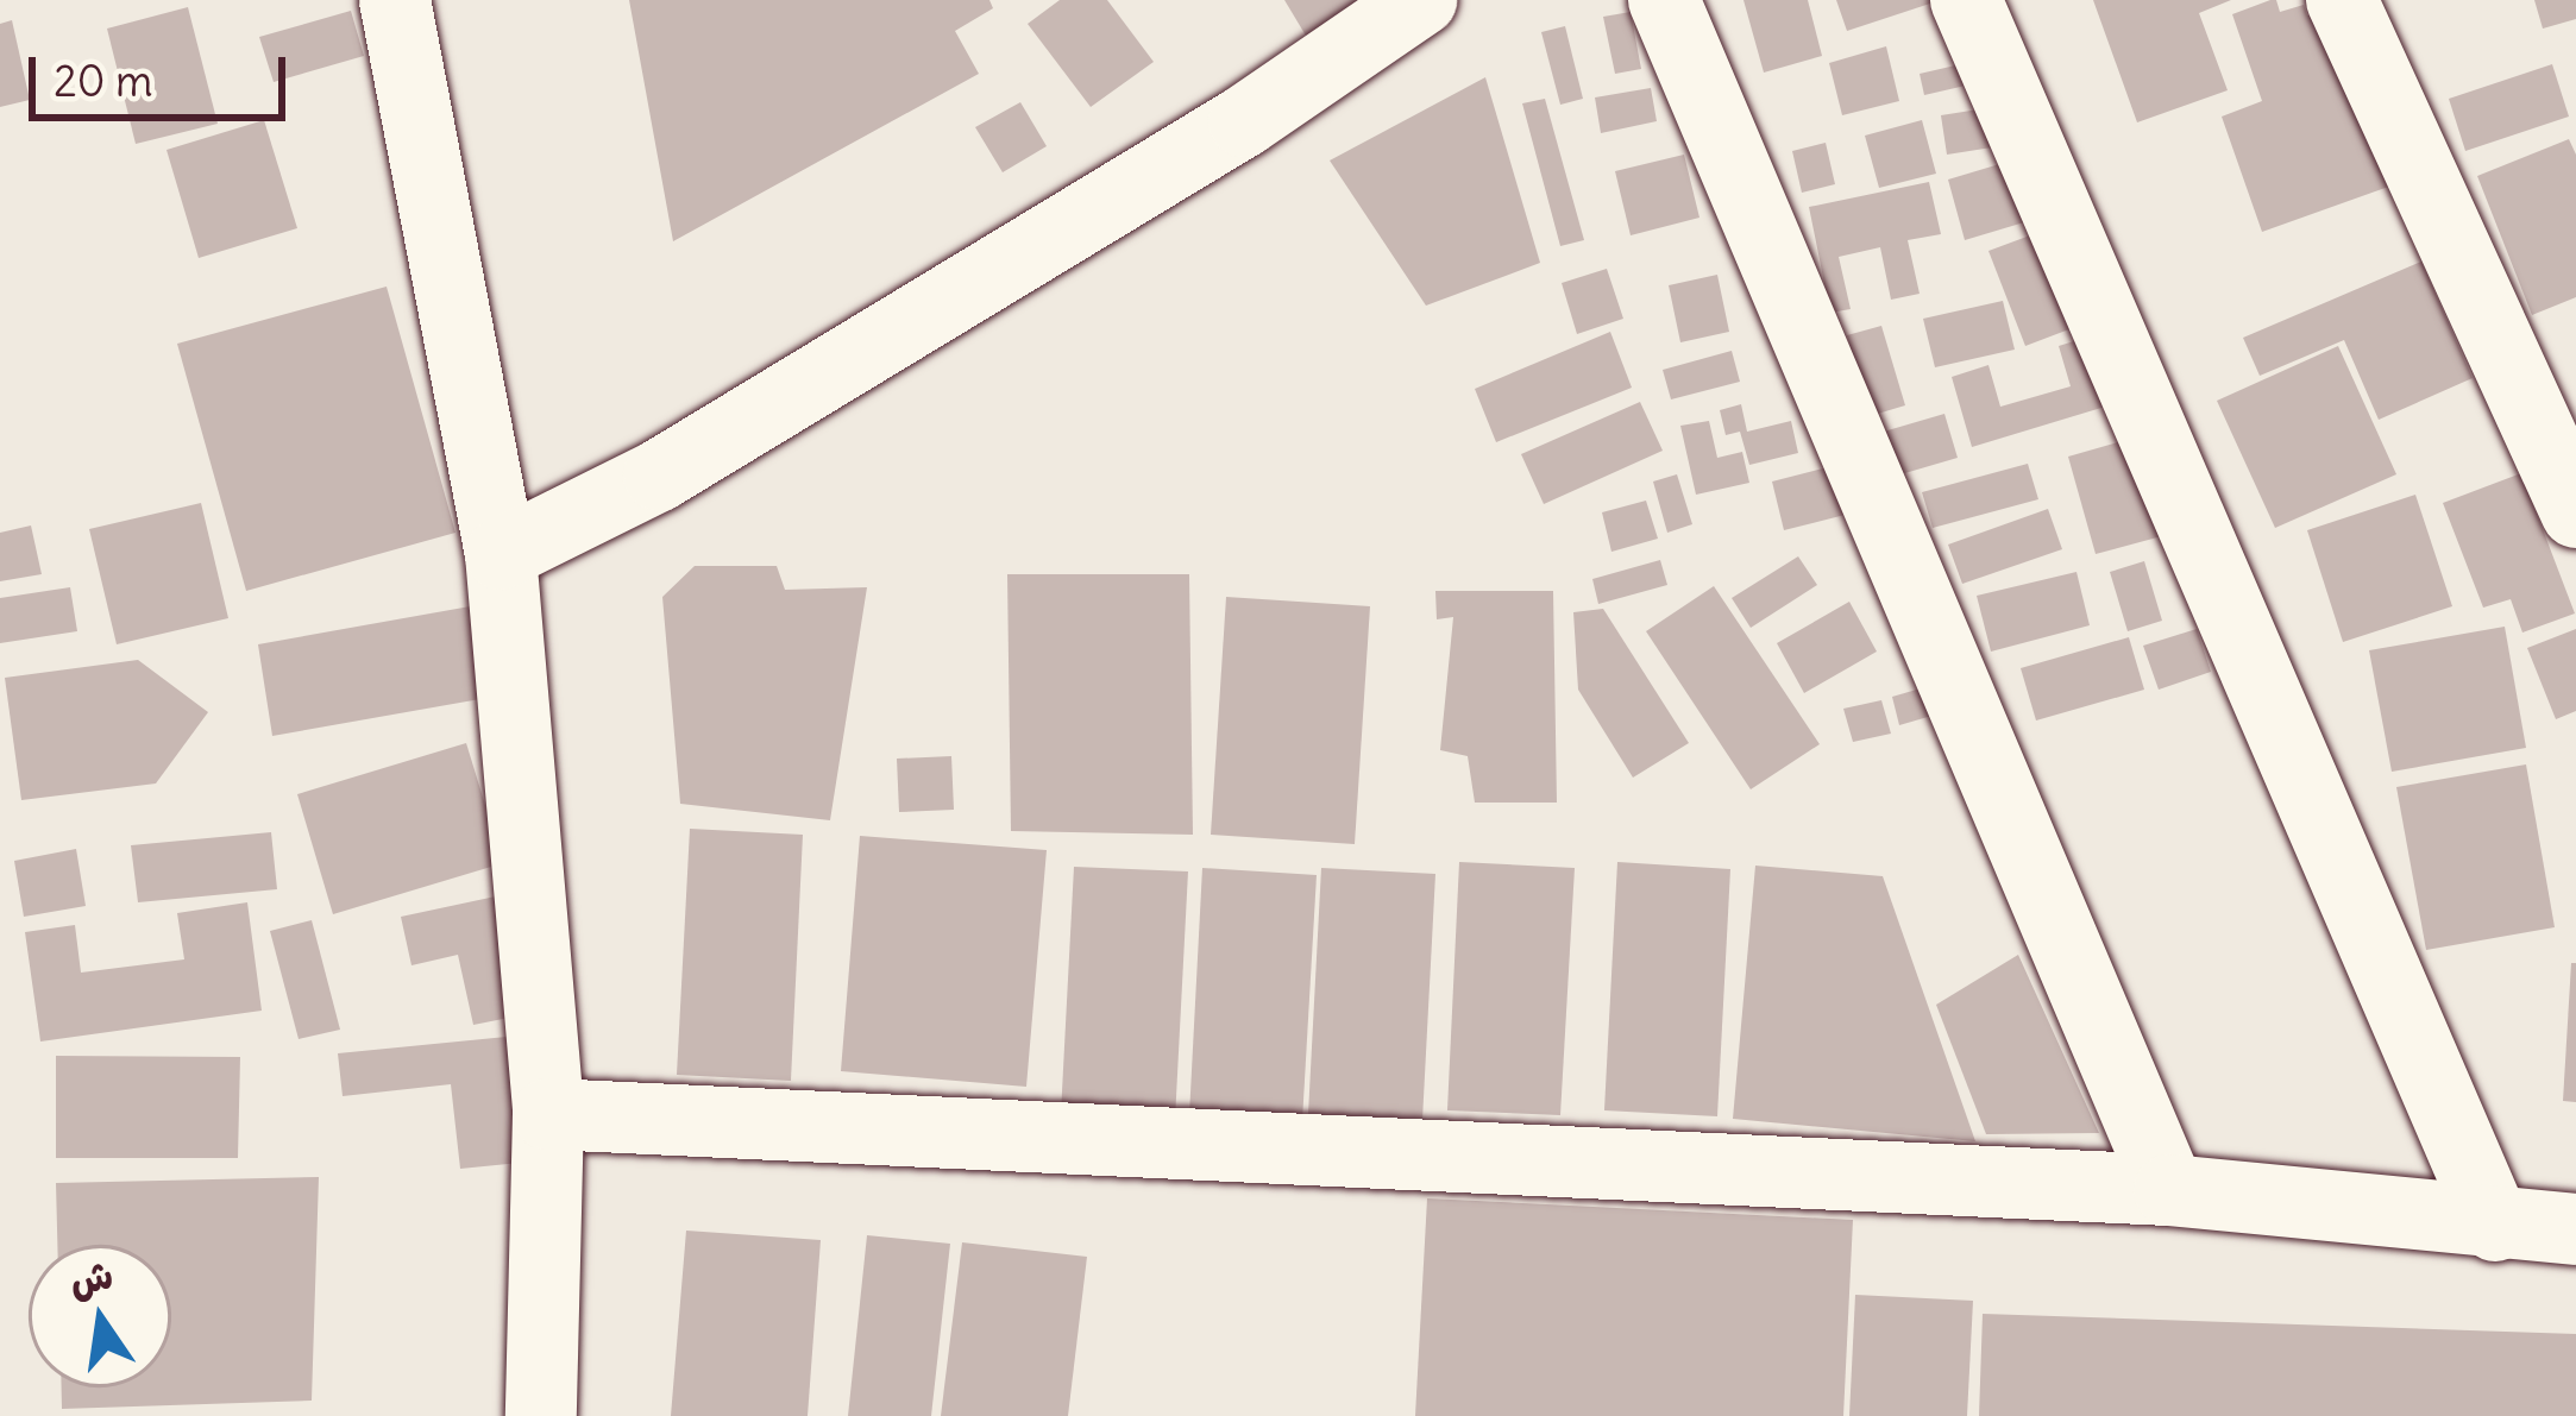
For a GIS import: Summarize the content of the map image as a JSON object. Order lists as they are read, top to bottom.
{
  "scale_bar": "20 m",
  "north": "top"
}
